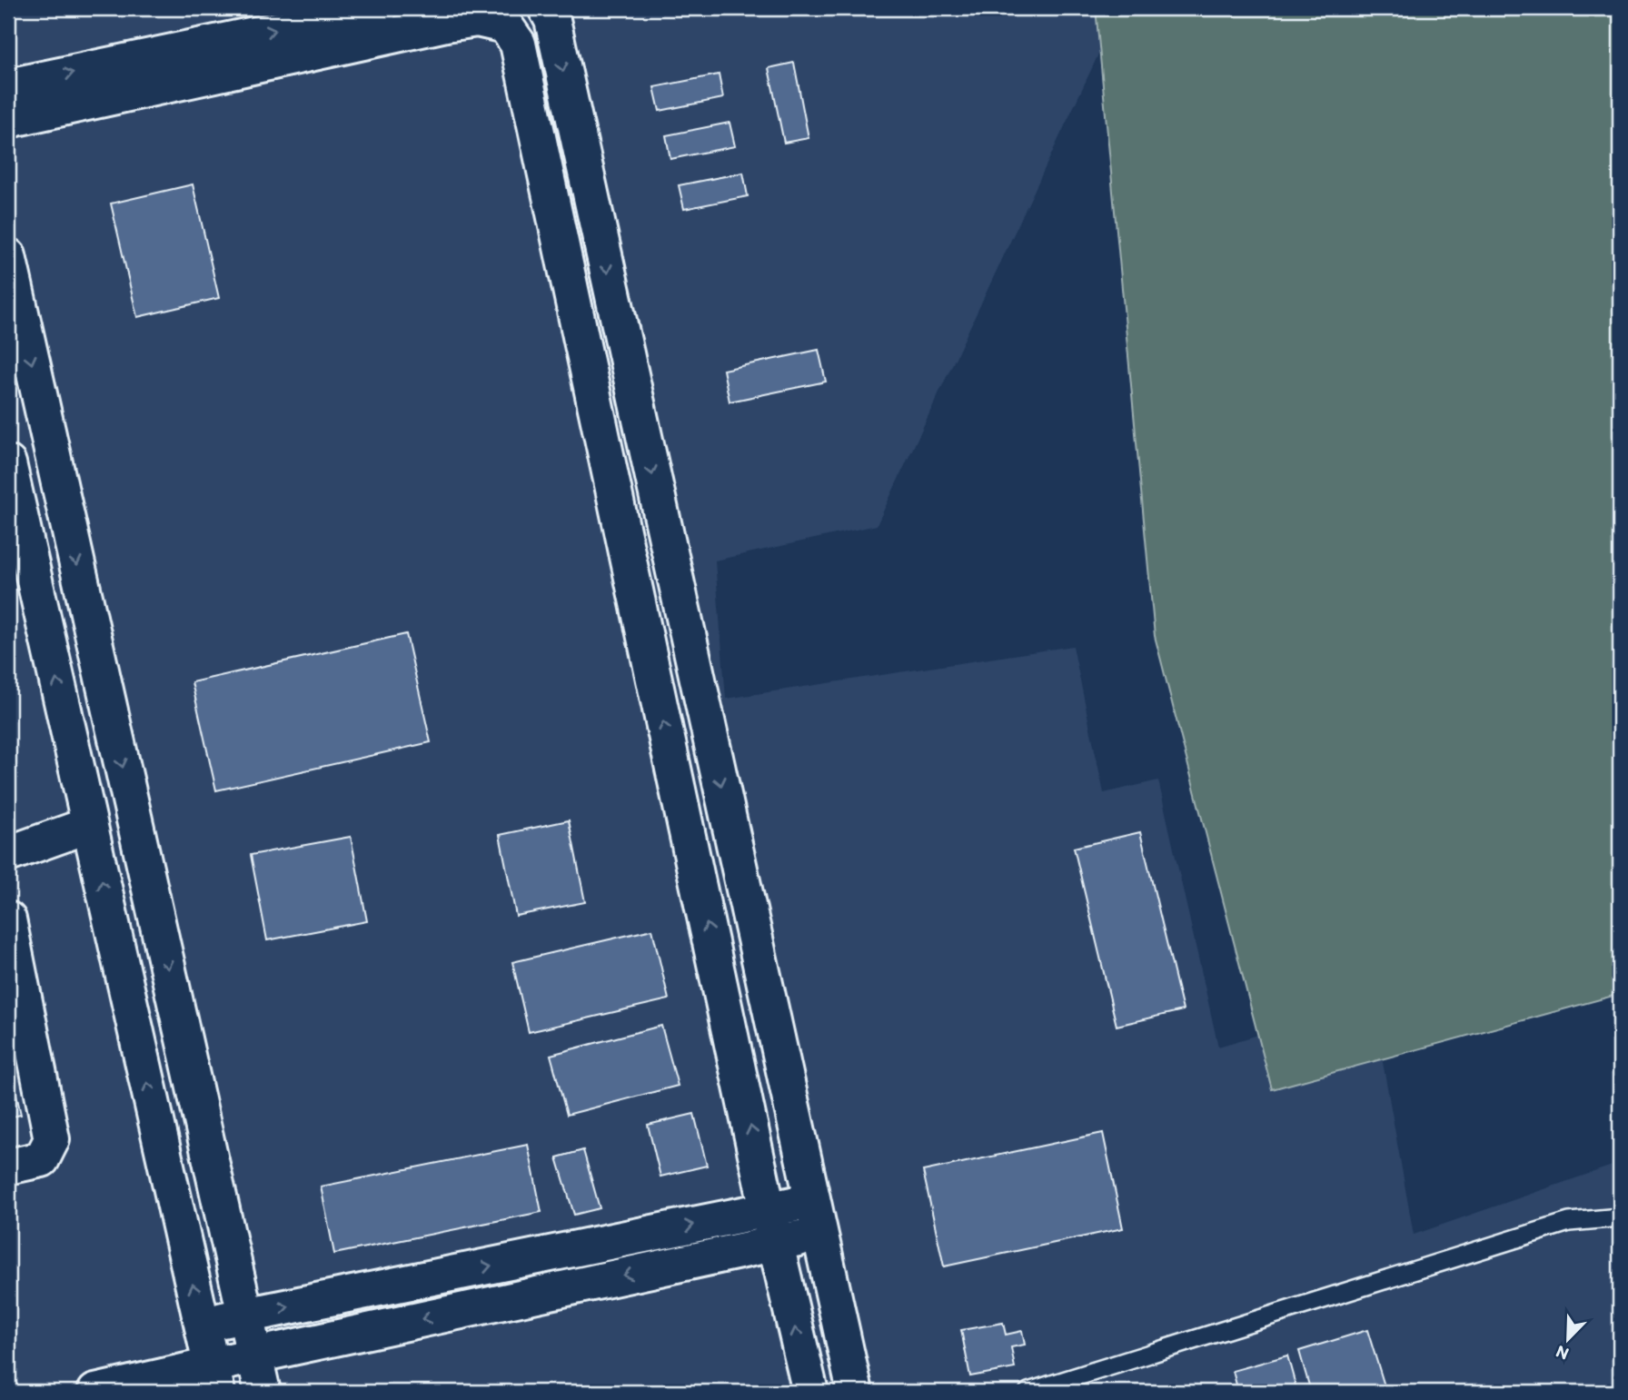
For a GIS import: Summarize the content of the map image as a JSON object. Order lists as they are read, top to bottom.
{
  "north": "bottom left"
}
